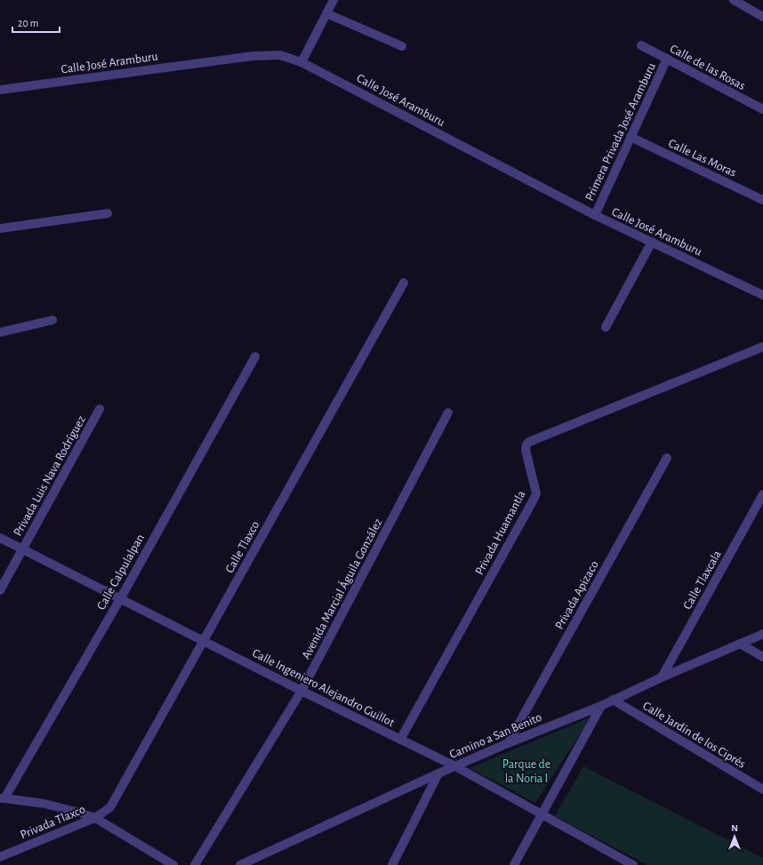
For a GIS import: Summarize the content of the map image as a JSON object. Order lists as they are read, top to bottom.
{
  "streets": {
    "street": [
      "Calle José Aramburu",
      "Calle de las Rosas",
      "Primera Privada José Aramburu",
      "Calle Las Moras",
      "Privada Luis Nava Rodríguez",
      "Privada Huamantla",
      "Calle Tlaxco",
      "Calle Calpulalpan",
      "Calle Tlaxcala",
      "Avenida Marcial Águila González",
      "Privada Apizaco",
      "Calle Ingeniero Alejandro Guillot",
      "Calle Jardín de los Ciprés",
      "Camino a San Benito",
      "Privada Tlaxco"
    ]
  },
  "crossings": [
    ["Calle José Aramburu", "Primera Privada José Aramburu"],
    ["Calle de las Rosas", "Primera Privada José Aramburu"],
    ["Primera Privada José Aramburu", "Calle Las Moras"],
    ["Privada Luis Nava Rodríguez", "Calle Ingeniero Alejandro Guillot"],
    ["Privada Huamantla", "Calle Ingeniero Alejandro Guillot"],
    ["Calle Tlaxco", "Calle Ingeniero Alejandro Guillot"],
    ["Calle Tlaxco", "Privada Tlaxco"],
    ["Calle Calpulalpan", "Calle Ingeniero Alejandro Guillot"],
    ["Calle Tlaxcala", "Camino a San Benito"],
    ["Avenida Marcial Águila González", "Calle Ingeniero Alejandro Guillot"],
    ["Privada Apizaco", "Camino a San Benito"],
    ["Calle Ingeniero Alejandro Guillot", "Camino a San Benito"],
    ["Calle Jardín de los Ciprés", "Camino a San Benito"]
  ],
  "parks": ["Parque de la Noria I"],
  "scale_bar": "20 m",
  "north": "top"
}
